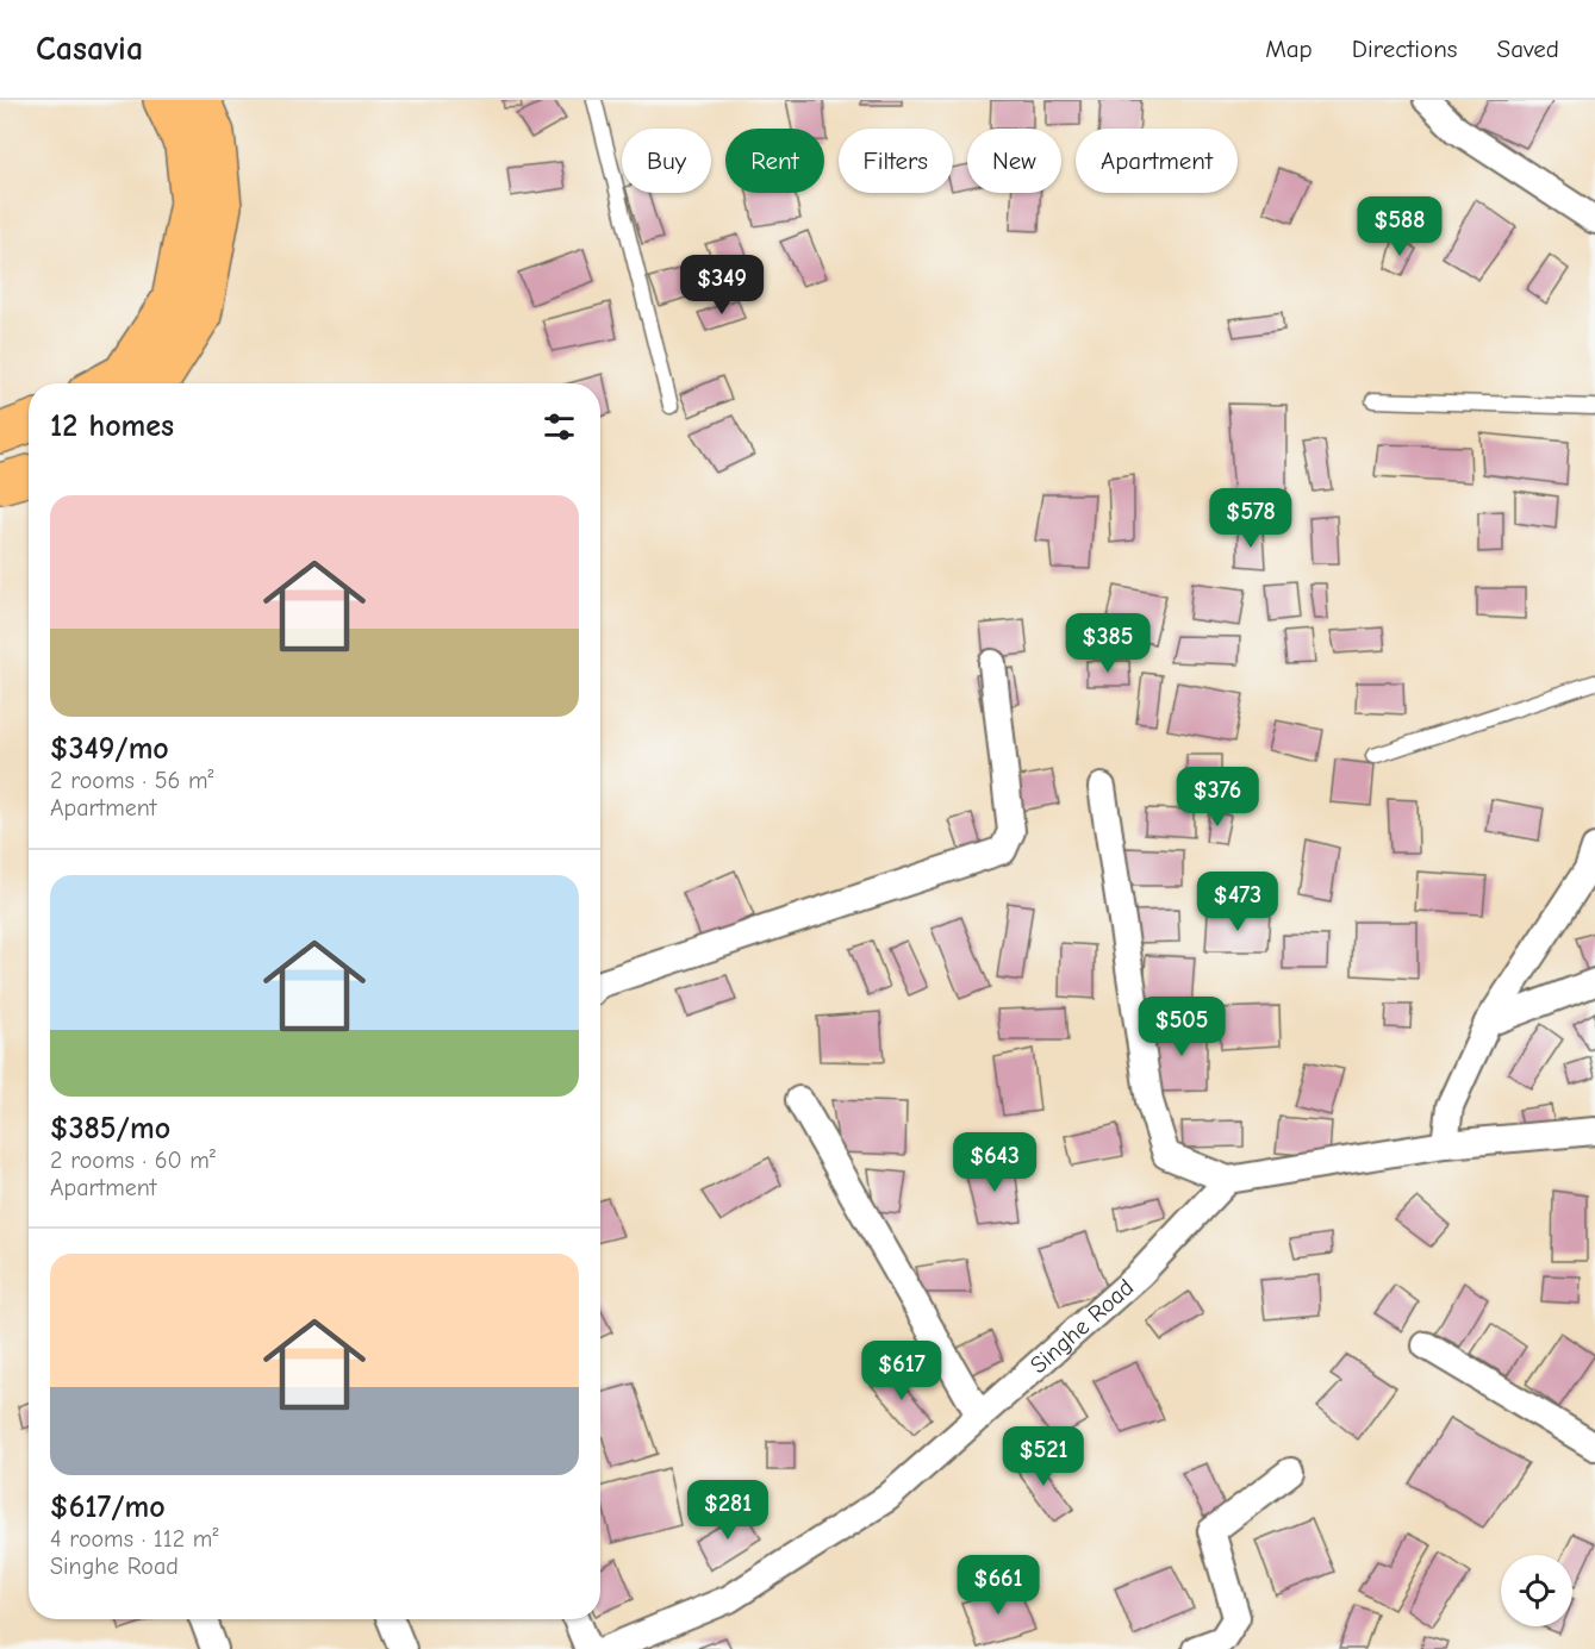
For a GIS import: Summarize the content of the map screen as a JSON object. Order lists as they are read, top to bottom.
{
  "streets": {
    "street": ["Singhe Road"]
  },
  "page": {
    "header": "Casavia",
    "nav": ["Map", "Directions", "Saved"],
    "chip": [
      "Buy",
      "Rent",
      "Filters",
      "New",
      "Apartment"
    ],
    "price": [
      "$588",
      "$349",
      "$578",
      "$385",
      "$376",
      "$473",
      "$505",
      "$643",
      "$617",
      "$521",
      "$281",
      "$661"
    ],
    "heading": "12 homes",
    "list": [
      {
        "name": "$349/mo",
        "note": "2 rooms · 56 m² · Apartment"
      },
      {
        "name": "$385/mo",
        "note": "2 rooms · 60 m² · Apartment"
      },
      {
        "name": "$617/mo",
        "note": "4 rooms · 112 m² · Singhe Road"
      }
    ]
  }
}
